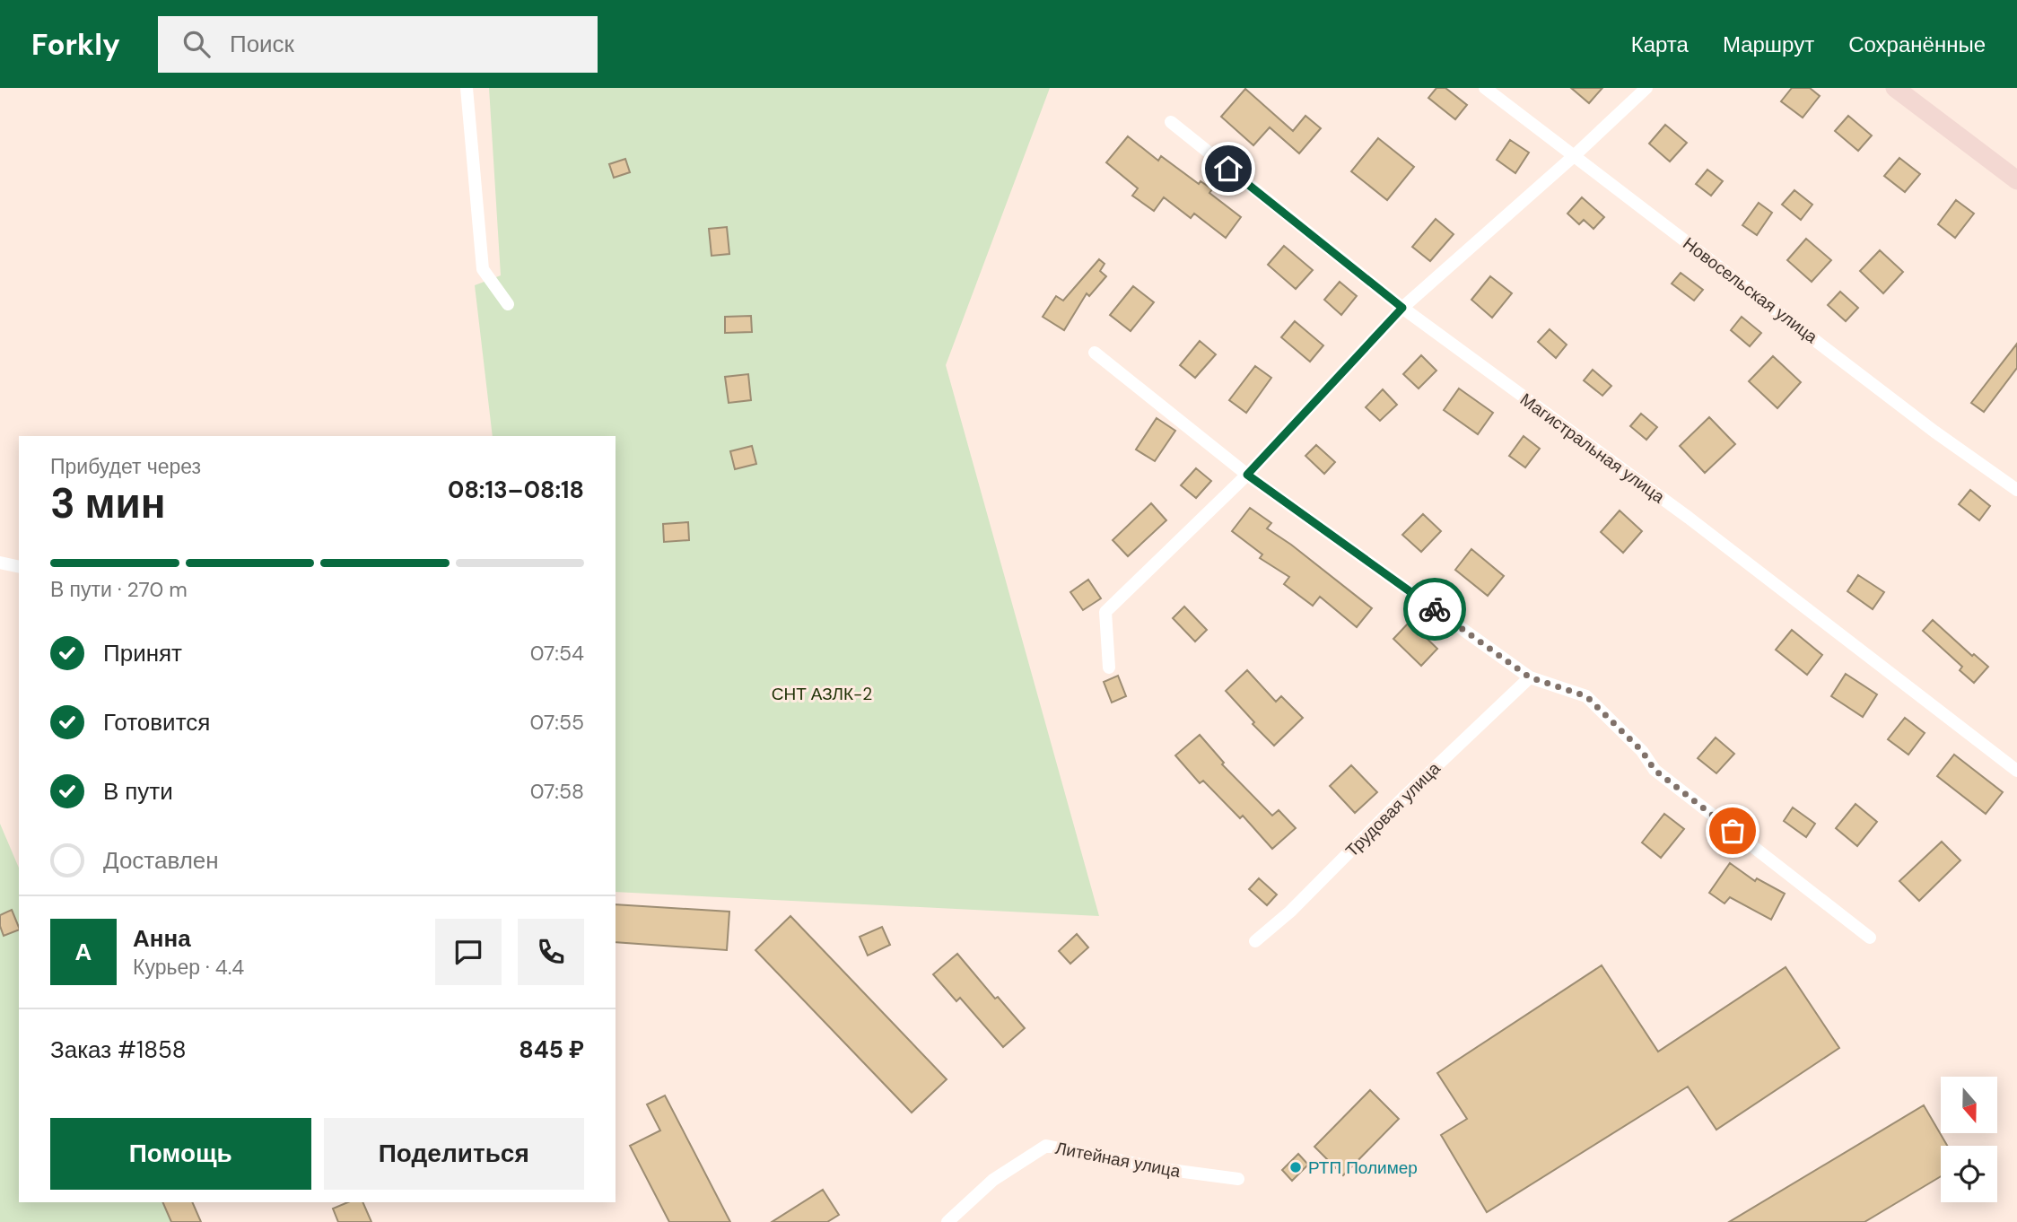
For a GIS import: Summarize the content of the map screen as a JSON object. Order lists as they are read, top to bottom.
{
  "streets": {
    "street": [
      "Новосельская улица",
      "Магистральная улица",
      "Трудовая улица",
      "Литейная улица"
    ]
  },
  "parks": ["СНТ АЗЛК-2"],
  "places": ["РТП Полимер"],
  "north": "bottom",
  "page": {
    "header": "Forkly",
    "search": "Поиск",
    "nav": ["Карта", "Маршрут", "Сохранённые"],
    "heading": ["3 мин", "Прибудет через", "08:13–08:18"],
    "panel": [
      "Анна",
      "Курьер · 4.4",
      "Заказ #1858",
      "845 ₽"
    ],
    "bar": "В пути · 270 m",
    "list": [
      ["Принят", "07:54"],
      ["Готовится", "07:55"],
      ["В пути", "07:58"],
      "Доставлен"
    ],
    "round": "А",
    "buttons": ["Помощь", "Поделиться"]
  }
}
